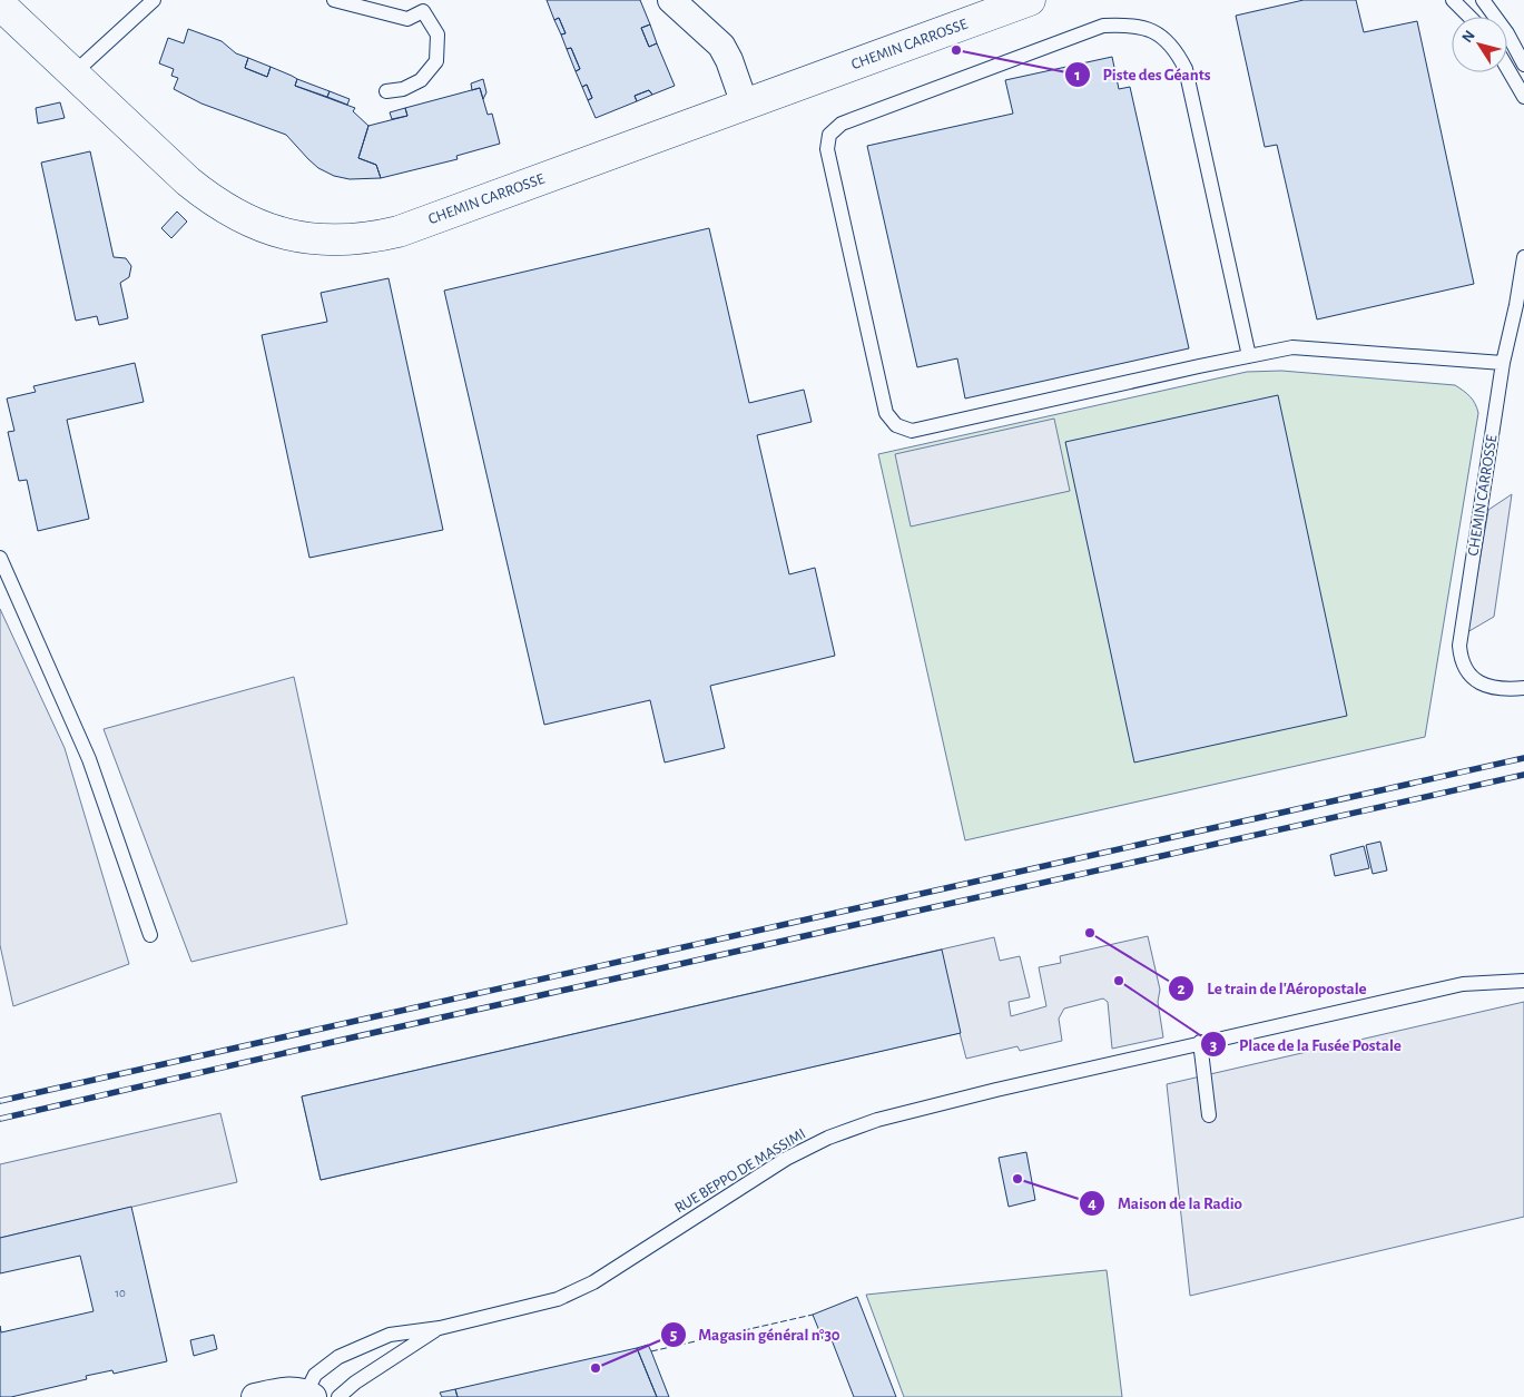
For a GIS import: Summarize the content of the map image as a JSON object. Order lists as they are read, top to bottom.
{
  "streets": {
    "street": ["CHEMIN CARROSSE"],
    "lane": ["RUE BEPPO DE MASSIMI"]
  },
  "places": [
    "Piste des Géants",
    "Le train de l'Aéropostale",
    "Place de la Fusée Postale",
    "Maison de la Radio",
    "Magasin général n°30"
  ],
  "house_numbers": ["10"],
  "north": "top left"
}
